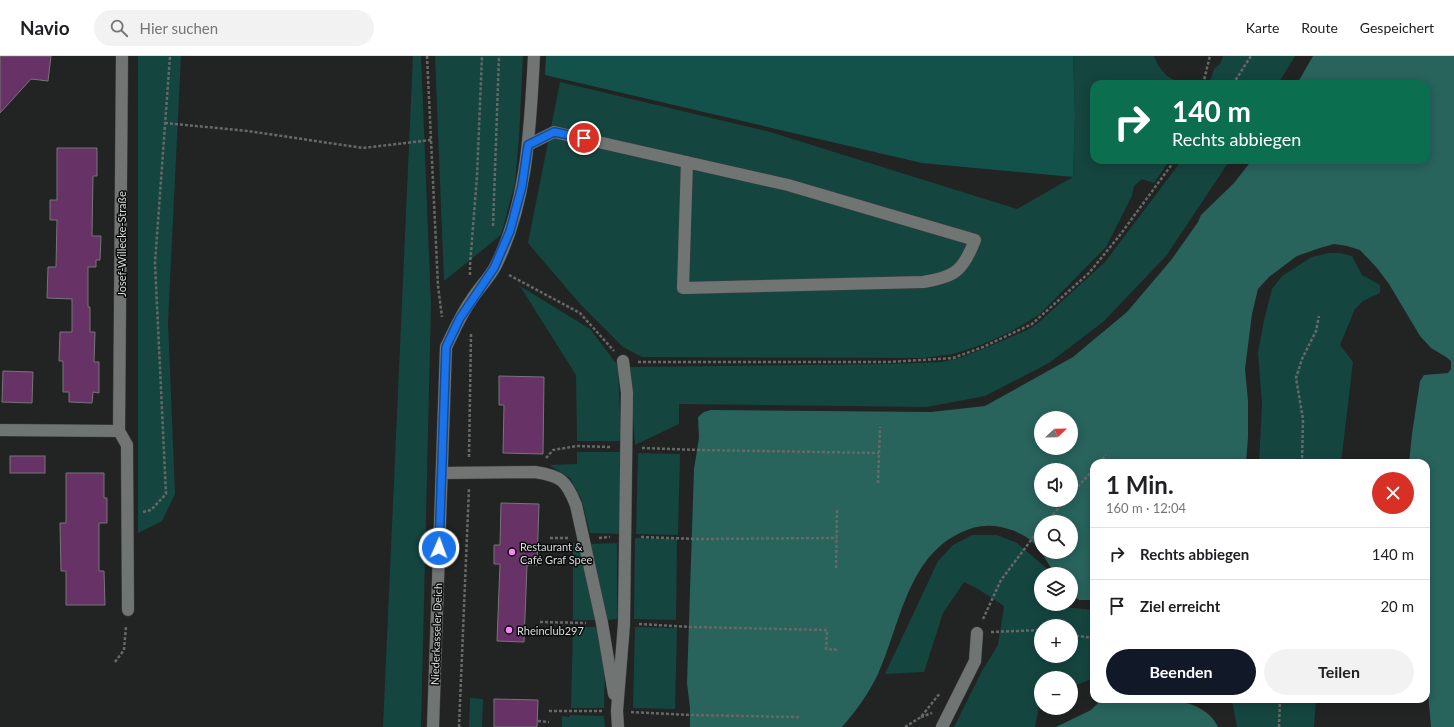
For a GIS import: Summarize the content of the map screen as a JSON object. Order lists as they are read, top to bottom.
{
  "streets": {
    "street": ["Josef-Willecke-Straße", "Niederkasseler Deich"]
  },
  "places": ["Restaurant & Café Graf Spee", "Rheinclub297"],
  "north": "right",
  "page": {
    "header": "Navio",
    "search": "Hier suchen",
    "nav": ["Karte", "Route", "Gespeichert"],
    "turn": ["140 m", "Rechts abbiegen"],
    "map_buttons": ["+", "−"],
    "heading": ["1 Min.", "160 m · 12:04"],
    "list": [
      {
        "name": "Rechts abbiegen",
        "value": "140 m"
      },
      {
        "name": "Ziel erreicht",
        "value": "20 m"
      }
    ],
    "buttons": ["Beenden", "Teilen"]
  }
}
